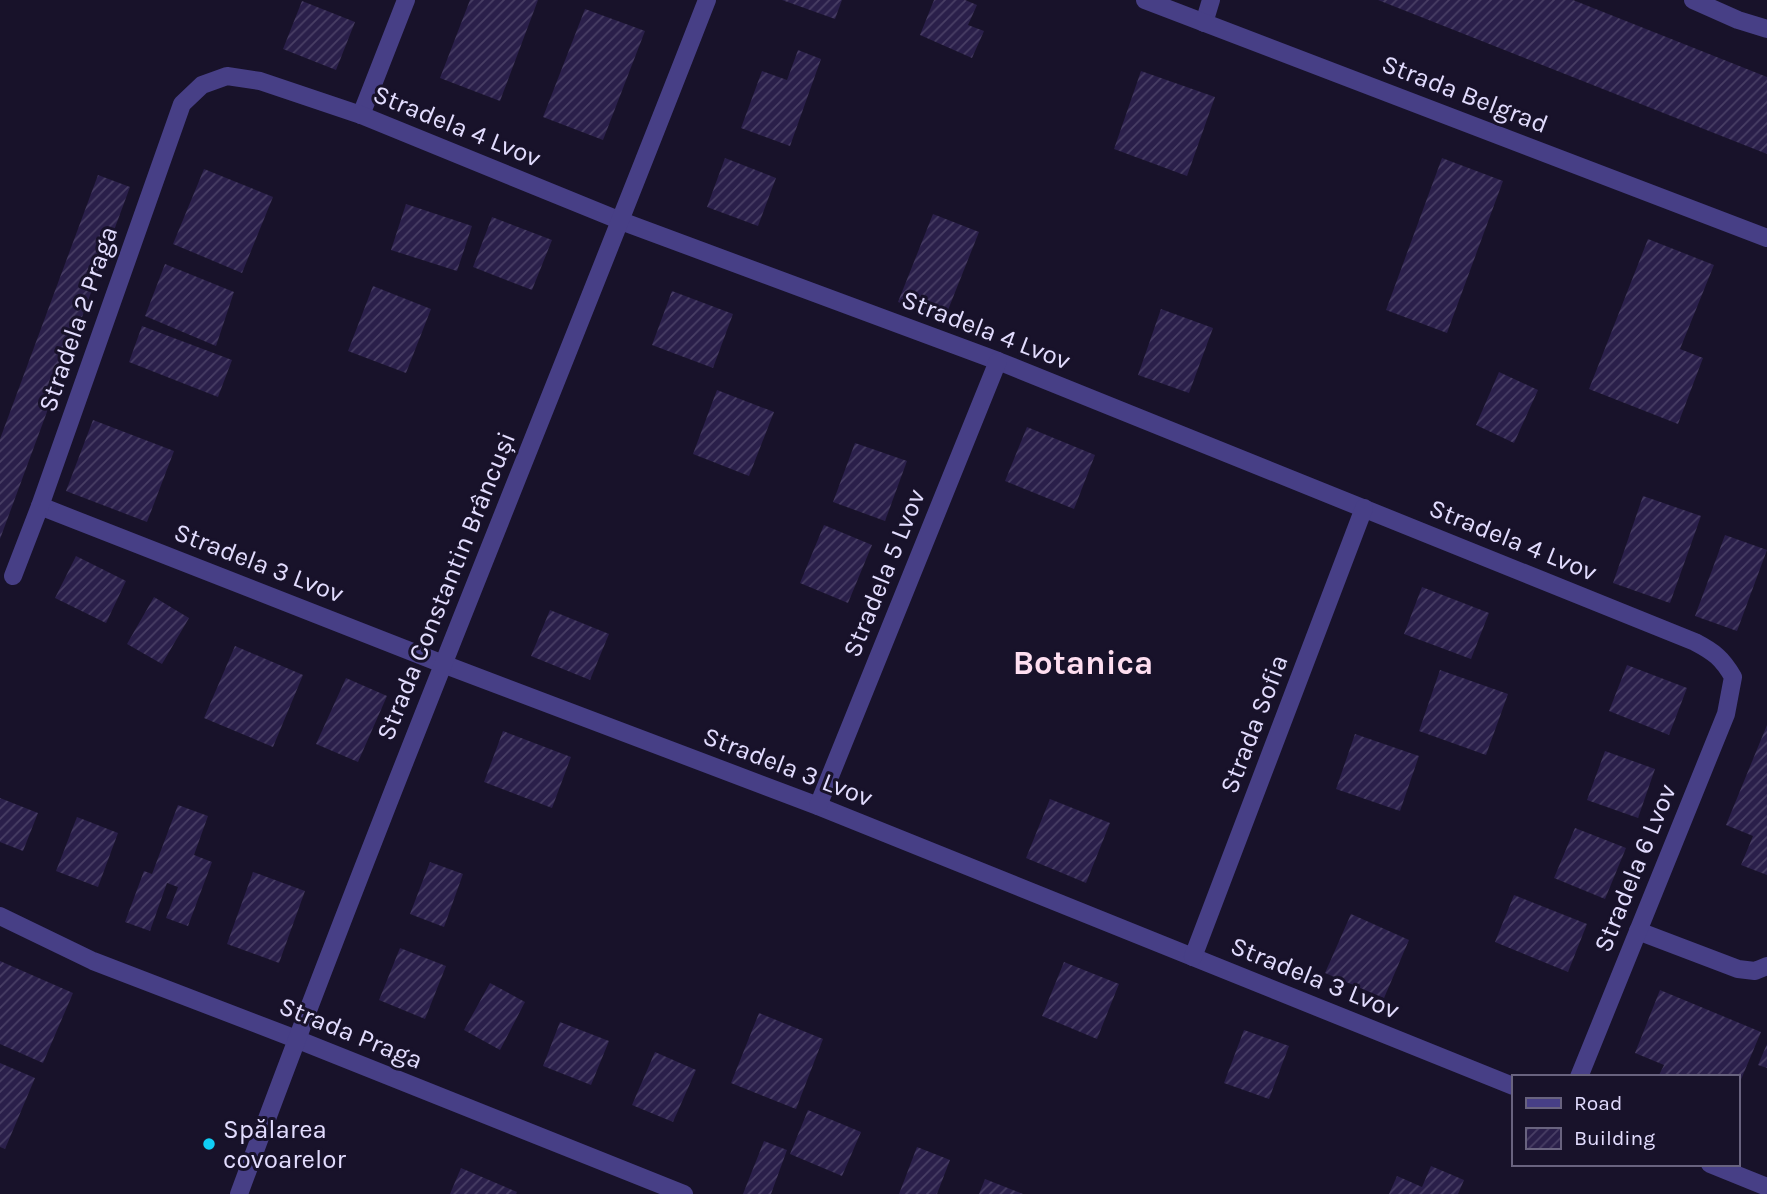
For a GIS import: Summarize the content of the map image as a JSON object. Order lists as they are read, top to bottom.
{
  "streets": {
    "street": [
      "Strada Belgrad",
      "Stradela 4 Lvov",
      "Stradela 2 Praga",
      "Stradela 3 Lvov",
      "Stradela 5 Lvov",
      "Strada Constantin Brâncuși",
      "Strada Sofia",
      "Stradela 6 Lvov",
      "Strada Praga"
    ]
  },
  "crossings": [
    ["Stradela 4 Lvov", "Stradela 2 Praga"],
    ["Stradela 4 Lvov", "Stradela 5 Lvov"],
    ["Stradela 4 Lvov", "Strada Constantin Brâncuși"],
    ["Stradela 4 Lvov", "Strada Sofia"],
    ["Stradela 4 Lvov", "Stradela 6 Lvov"],
    ["Stradela 2 Praga", "Stradela 3 Lvov"],
    ["Stradela 3 Lvov", "Stradela 5 Lvov"],
    ["Stradela 3 Lvov", "Strada Constantin Brâncuși"],
    ["Stradela 3 Lvov", "Strada Sofia"],
    ["Strada Constantin Brâncuși", "Strada Praga"]
  ],
  "districts": ["Botanica"],
  "places": ["Spălarea covoarelor"],
  "legend": ["Road", "Building"]
}
